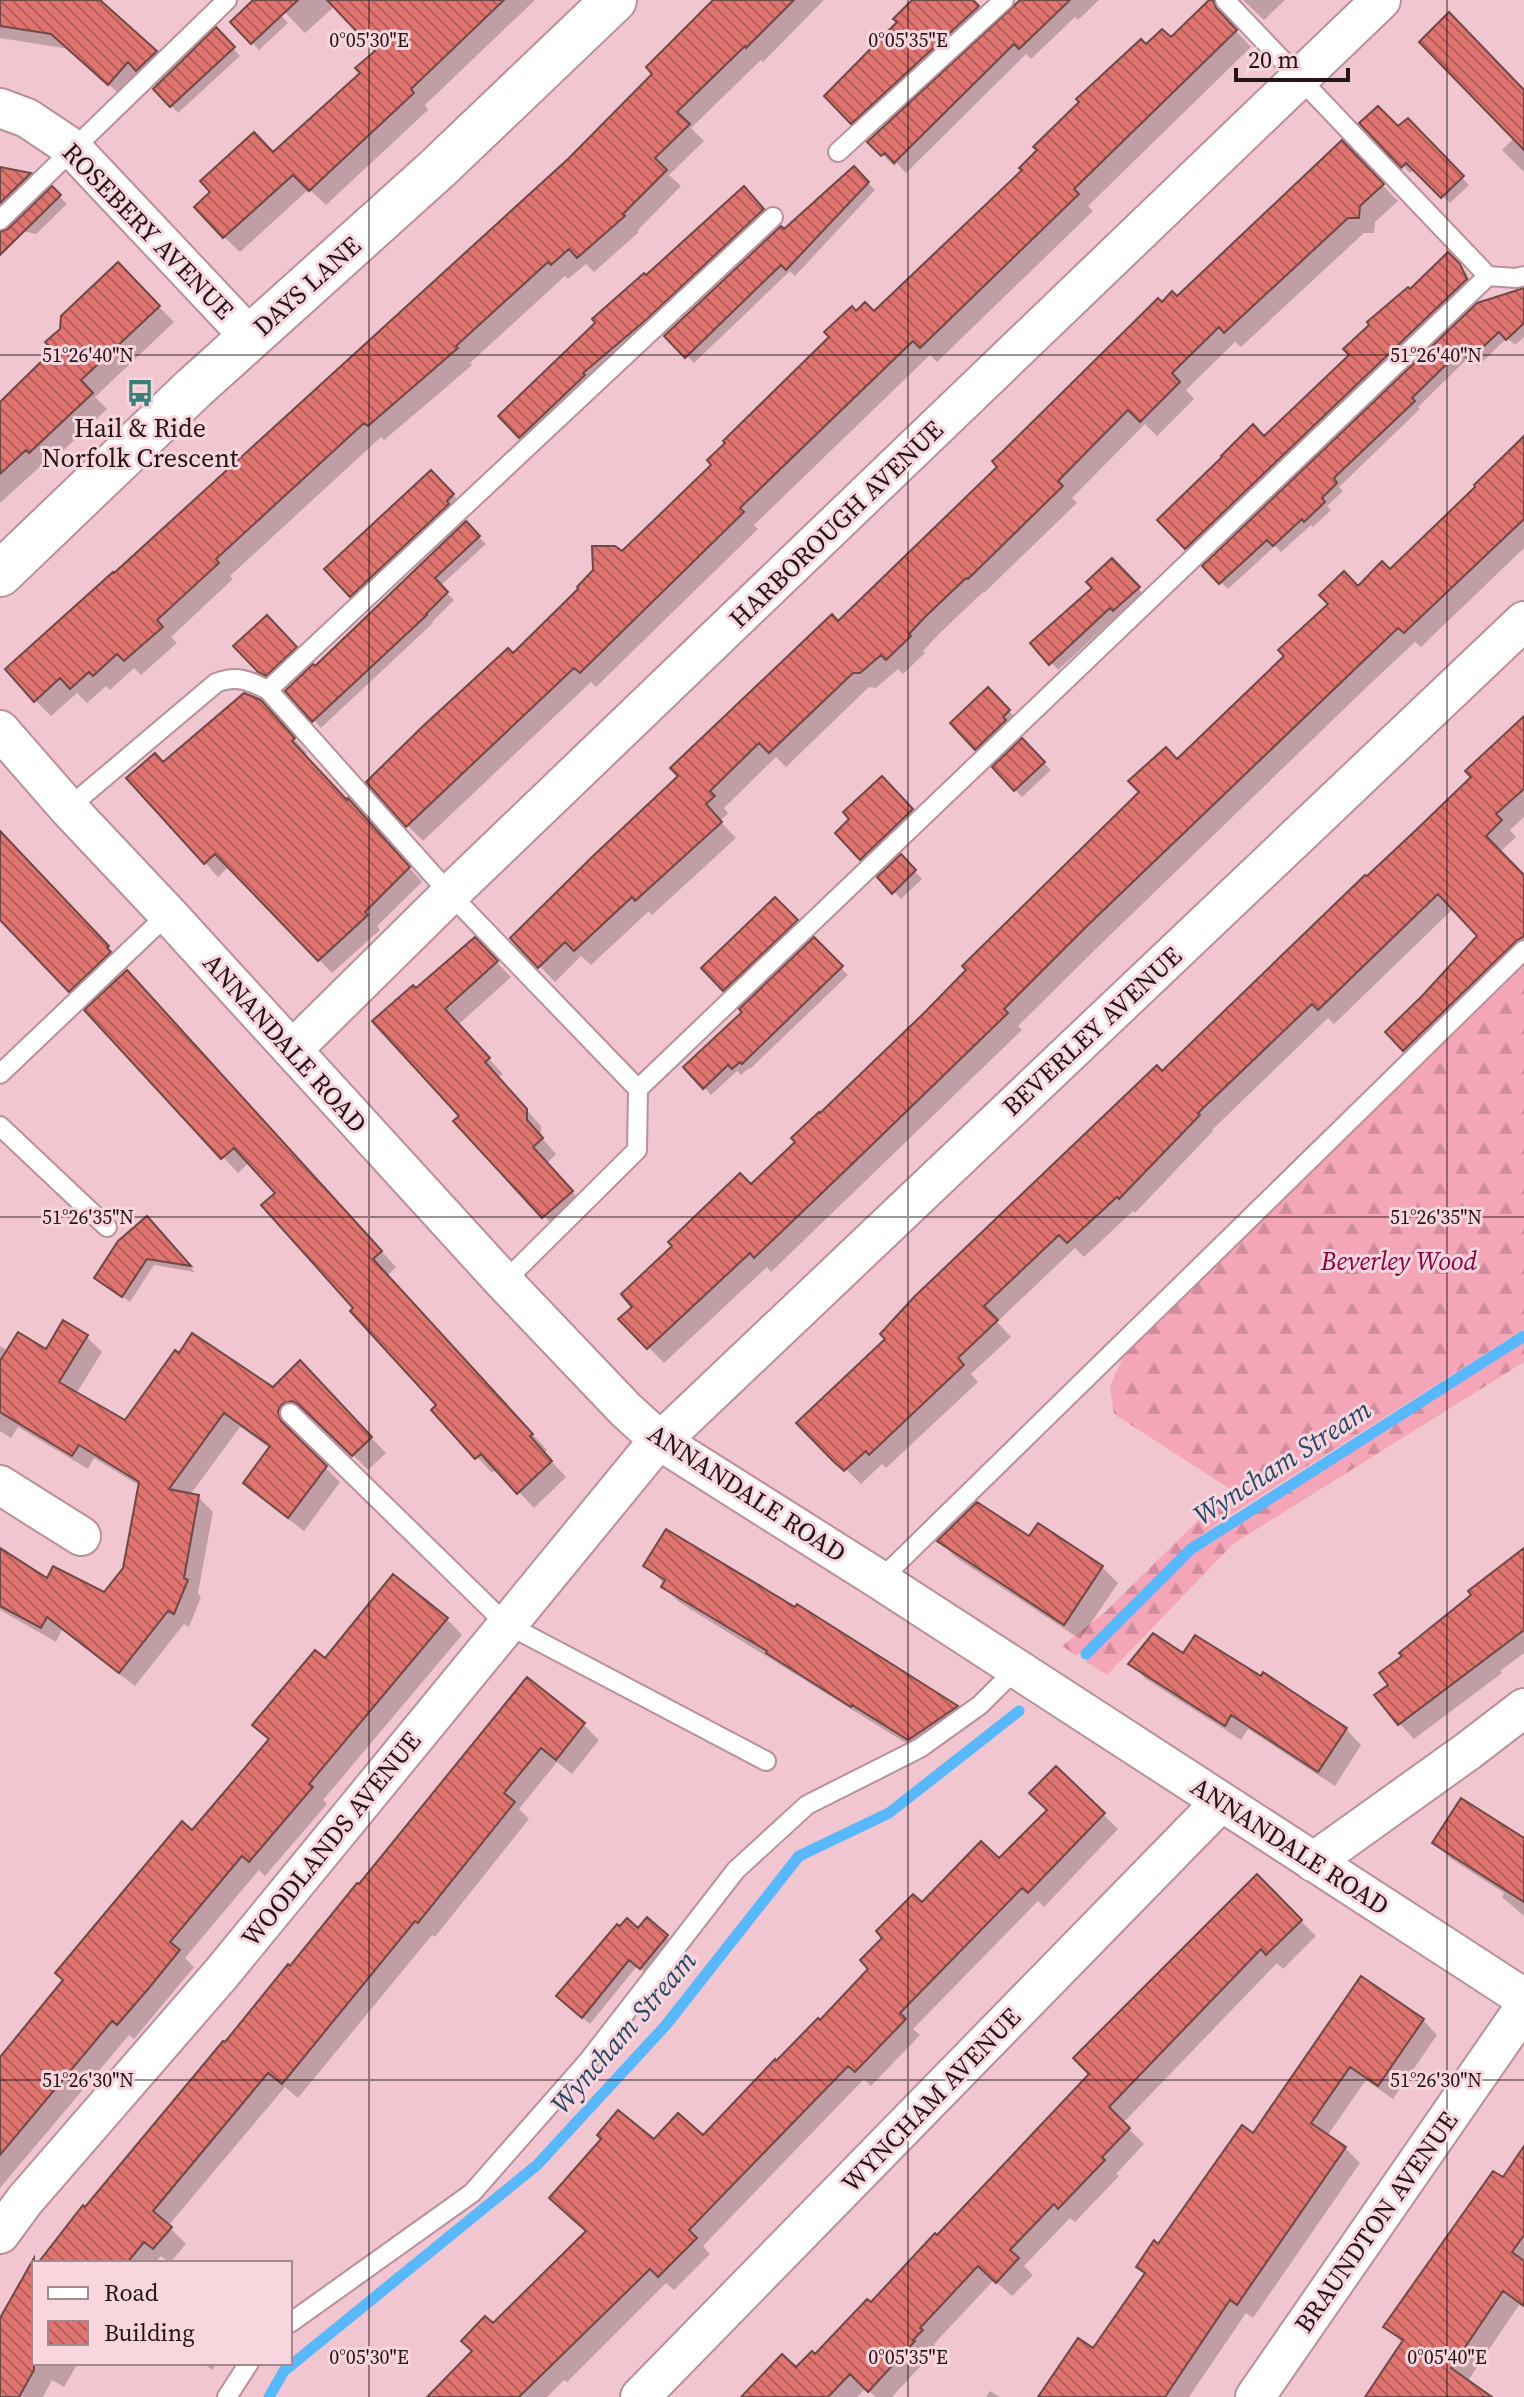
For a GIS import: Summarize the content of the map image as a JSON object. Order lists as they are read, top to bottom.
{
  "streets": {
    "street": [
      "ROSEBERY AVENUE",
      "DAYS LANE",
      "HARBOROUGH AVENUE",
      "BEVERLEY AVENUE",
      "ANNANDALE ROAD",
      "WOODLANDS AVENUE",
      "WYNCHAM AVENUE",
      "BRAUNDTON AVENUE"
    ]
  },
  "crossings": [
    ["ROSEBERY AVENUE", "DAYS LANE"],
    ["HARBOROUGH AVENUE", "ANNANDALE ROAD"],
    ["BEVERLEY AVENUE", "ANNANDALE ROAD"],
    ["BEVERLEY AVENUE", "WOODLANDS AVENUE"],
    ["ANNANDALE ROAD", "WOODLANDS AVENUE"],
    ["ANNANDALE ROAD", "WYNCHAM AVENUE"]
  ],
  "water": ["Wyncham Stream"],
  "parks": ["Beverley Wood"],
  "places": {
    "bus stop": ["Hail & Ride Norfolk Crescent"]
  },
  "legend": ["Road", "Building"],
  "scale_bar": "20 m",
  "coordinates": [
    "0°05'30\"E",
    "0°05'35\"E",
    "51°26'40\"N",
    "51°26'35\"N",
    "51°26'30\"N",
    "0°05'40\"E"
  ]
}
